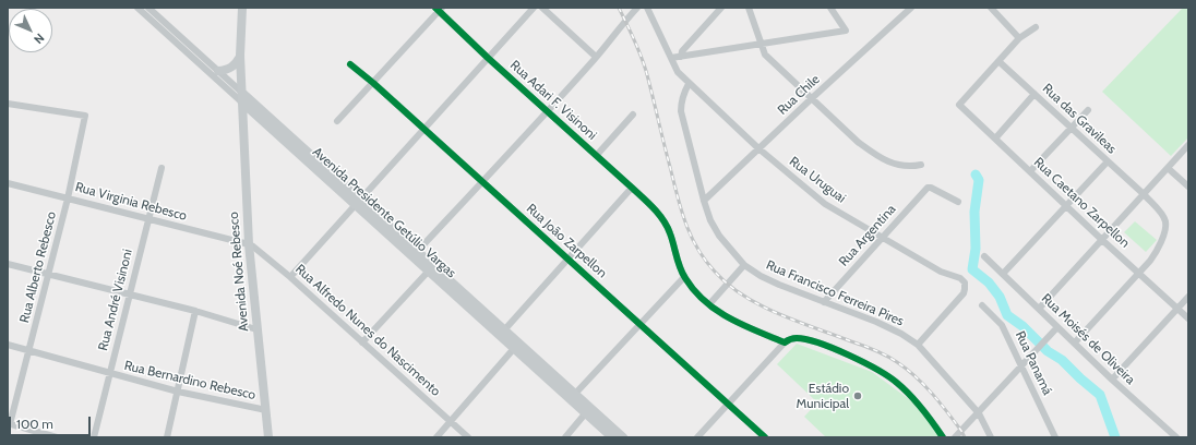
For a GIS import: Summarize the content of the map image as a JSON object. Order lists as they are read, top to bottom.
{
  "streets": {
    "main road": ["Avenida Presidente Getúlio Vargas", "Avenida Noé Rebesco"],
    "street": [
      "Rua Chile",
      "Rua Adari F. Visinoni",
      "Rua das Gravileas",
      "Rua Uruguai",
      "Rua Virginia Rebesco",
      "Rua Caetano Zarpellon",
      "Rua Argentina",
      "Rua João Zarpellon",
      "Rua Alberto Rebesco",
      "Rua Francisco Ferreira Pires",
      "Rua André Visinoni",
      "Rua Alfredo Nunes do Nascimento",
      "Rua Moisés de Oliveira",
      "Rua Panamá",
      "Rua Bernardino Rebesco"
    ]
  },
  "crossings": [
    ["Rua Chile", "Rua Uruguai"],
    ["Rua Chile", "Rua Francisco Ferreira Pires"],
    ["Rua das Gravileas", "Rua Caetano Zarpellon"],
    ["Rua das Gravileas", "Rua Moisés de Oliveira"],
    ["Rua Uruguai", "Rua Argentina"],
    ["Rua Uruguai", "Rua Francisco Ferreira Pires"],
    ["Rua Virginia Rebesco", "Rua Alberto Rebesco"],
    ["Rua Virginia Rebesco", "Avenida Noé Rebesco"],
    ["Rua Virginia Rebesco", "Rua André Visinoni"],
    ["Rua Virginia Rebesco", "Rua Alfredo Nunes do Nascimento"],
    ["Avenida Presidente Getúlio Vargas", "Avenida Noé Rebesco"],
    ["Rua Argentina", "Rua Francisco Ferreira Pires"],
    ["Rua Alberto Rebesco", "Rua Bernardino Rebesco"],
    ["Avenida Noé Rebesco", "Rua Alfredo Nunes do Nascimento"],
    ["Avenida Noé Rebesco", "Rua Bernardino Rebesco"],
    ["Rua André Visinoni", "Rua Bernardino Rebesco"]
  ],
  "places": ["Estádio Municipal"],
  "scale_bar": "100 m",
  "north": "bottom right"
}
